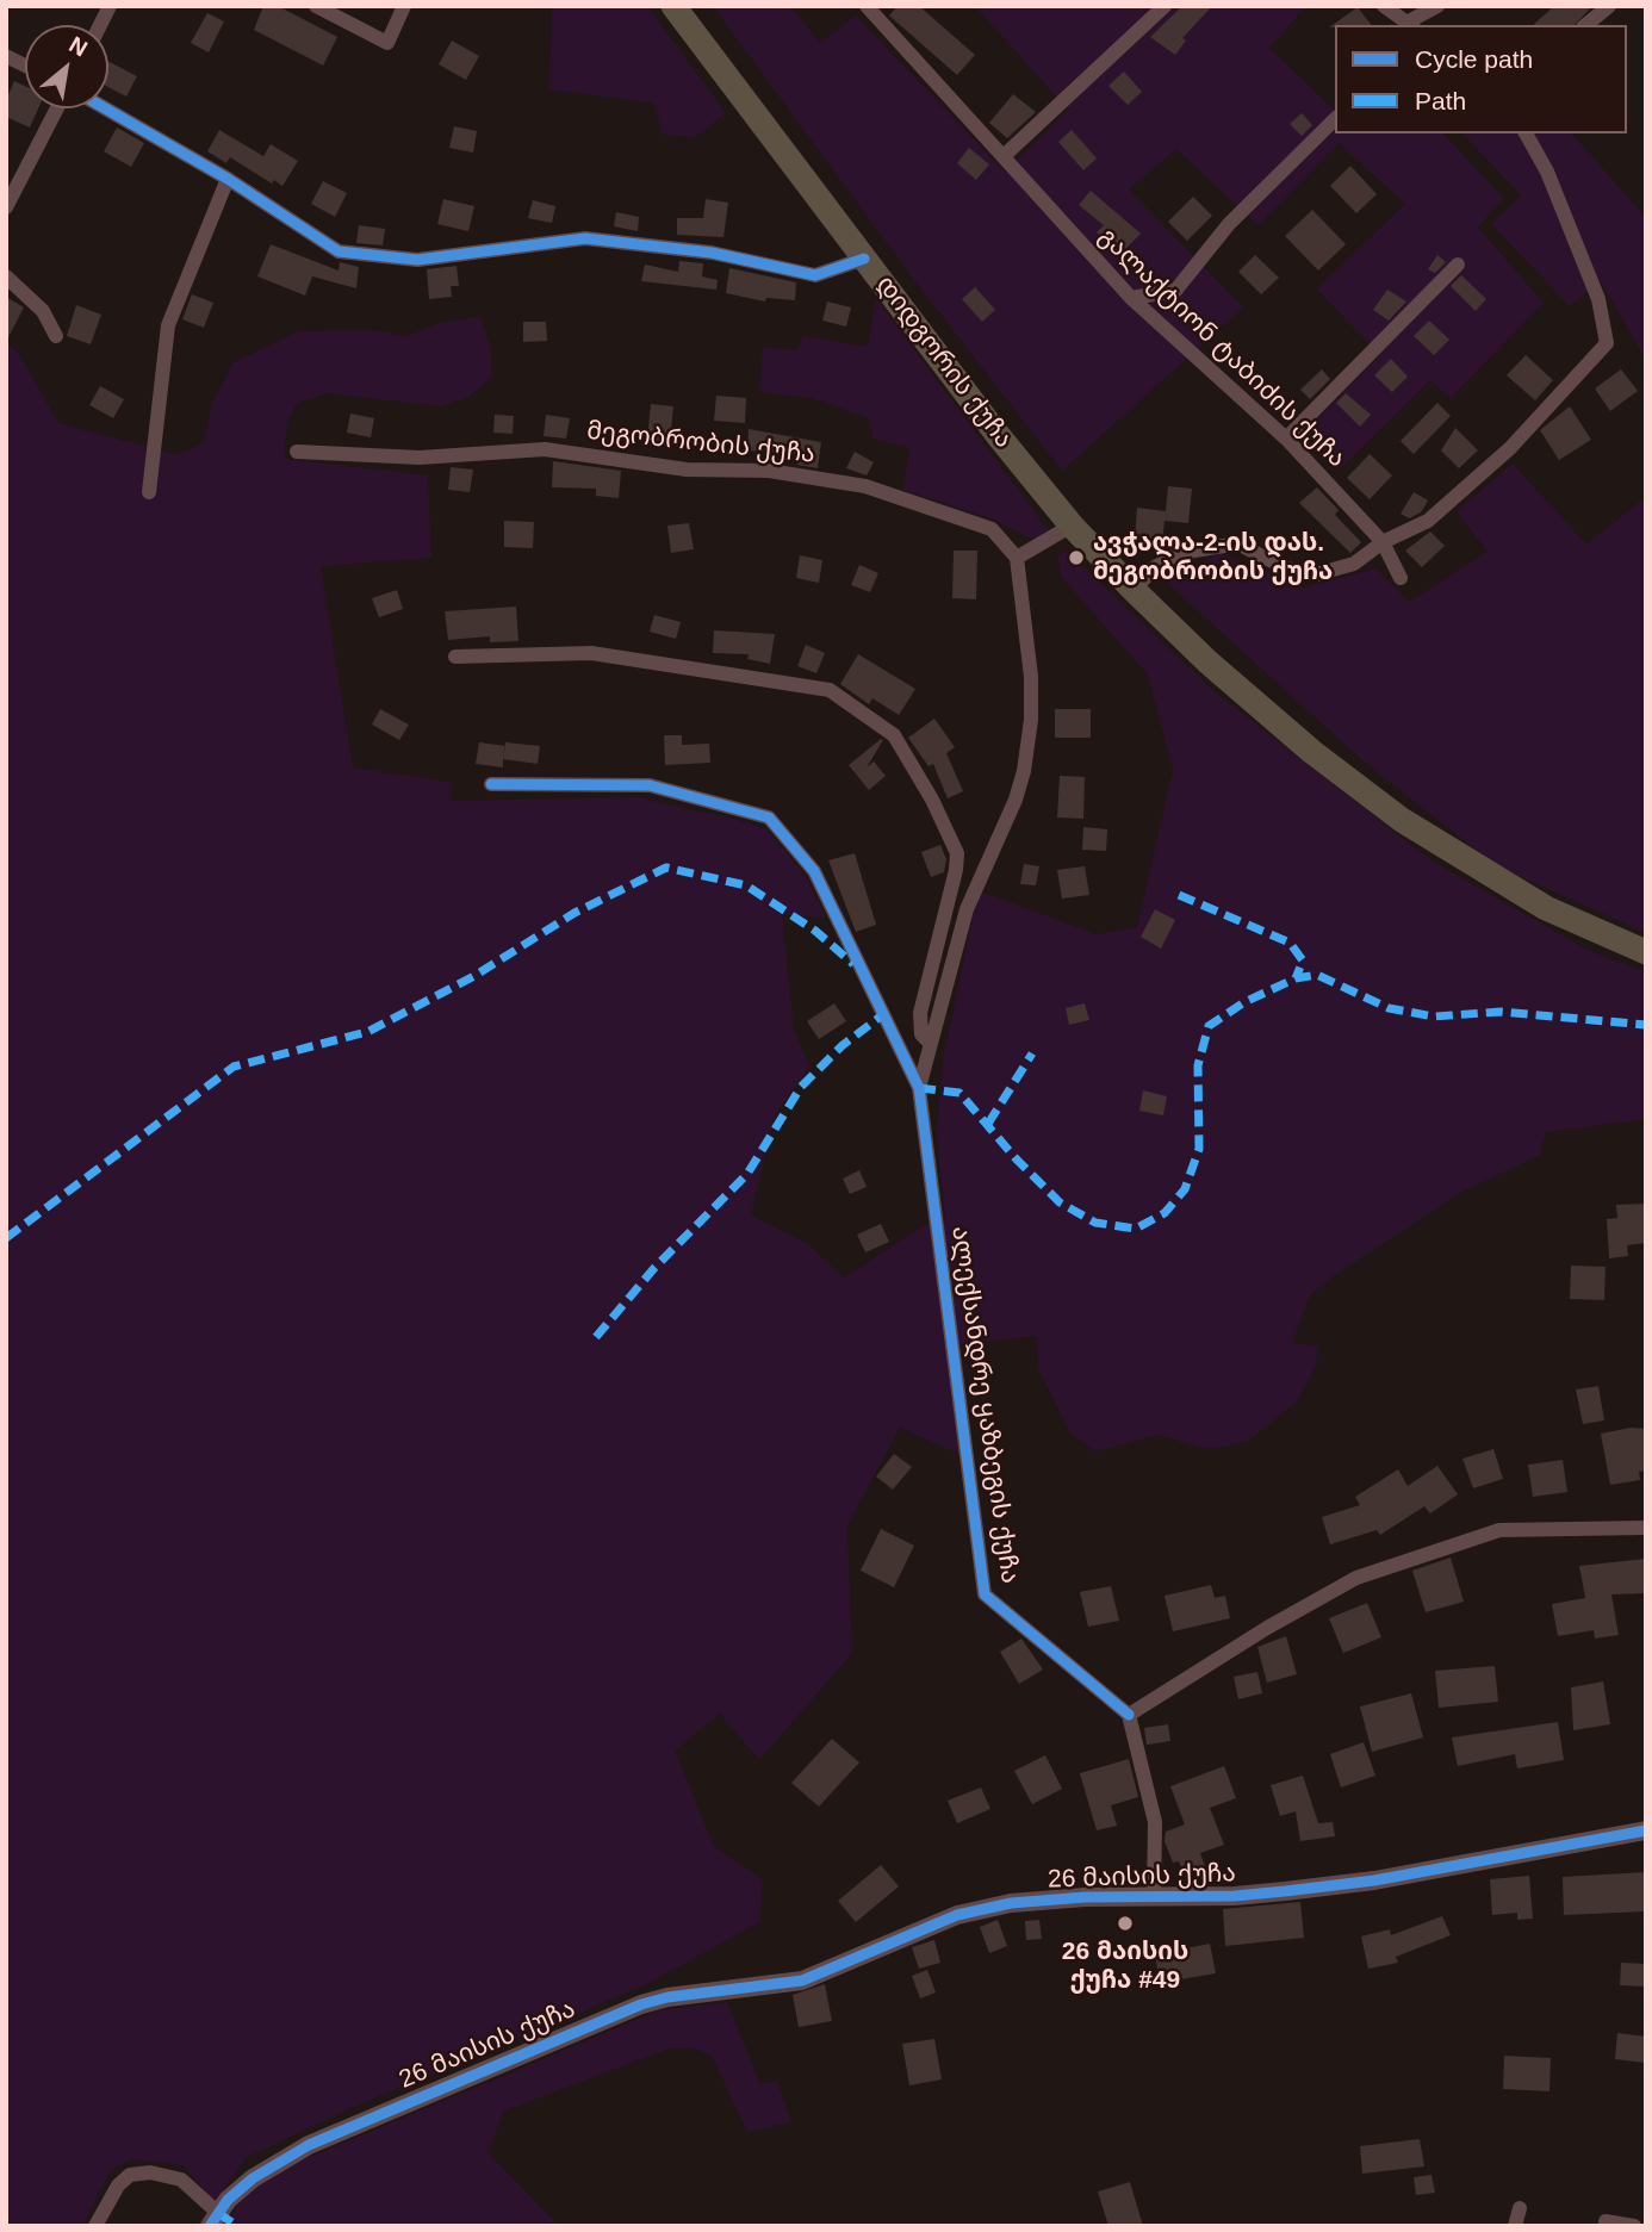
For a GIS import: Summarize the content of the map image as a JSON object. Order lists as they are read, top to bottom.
{
  "streets": {
    "highway": ["დიდგორის ქუჩა"],
    "street": [
      "გალაქტიონ ტაბიძის ქუჩა",
      "მეგობრობის ქუჩა",
      "ალექსანდრე ყაზბეგის ქუჩა",
      "26 მაისის ქუჩა"
    ]
  },
  "places": ["ავჭალა-2-ის დას. მეგობრობის ქუჩა", "26 მაისის ქუჩა #49"],
  "legend": ["Cycle path", "Path"],
  "north": "top right"
}
